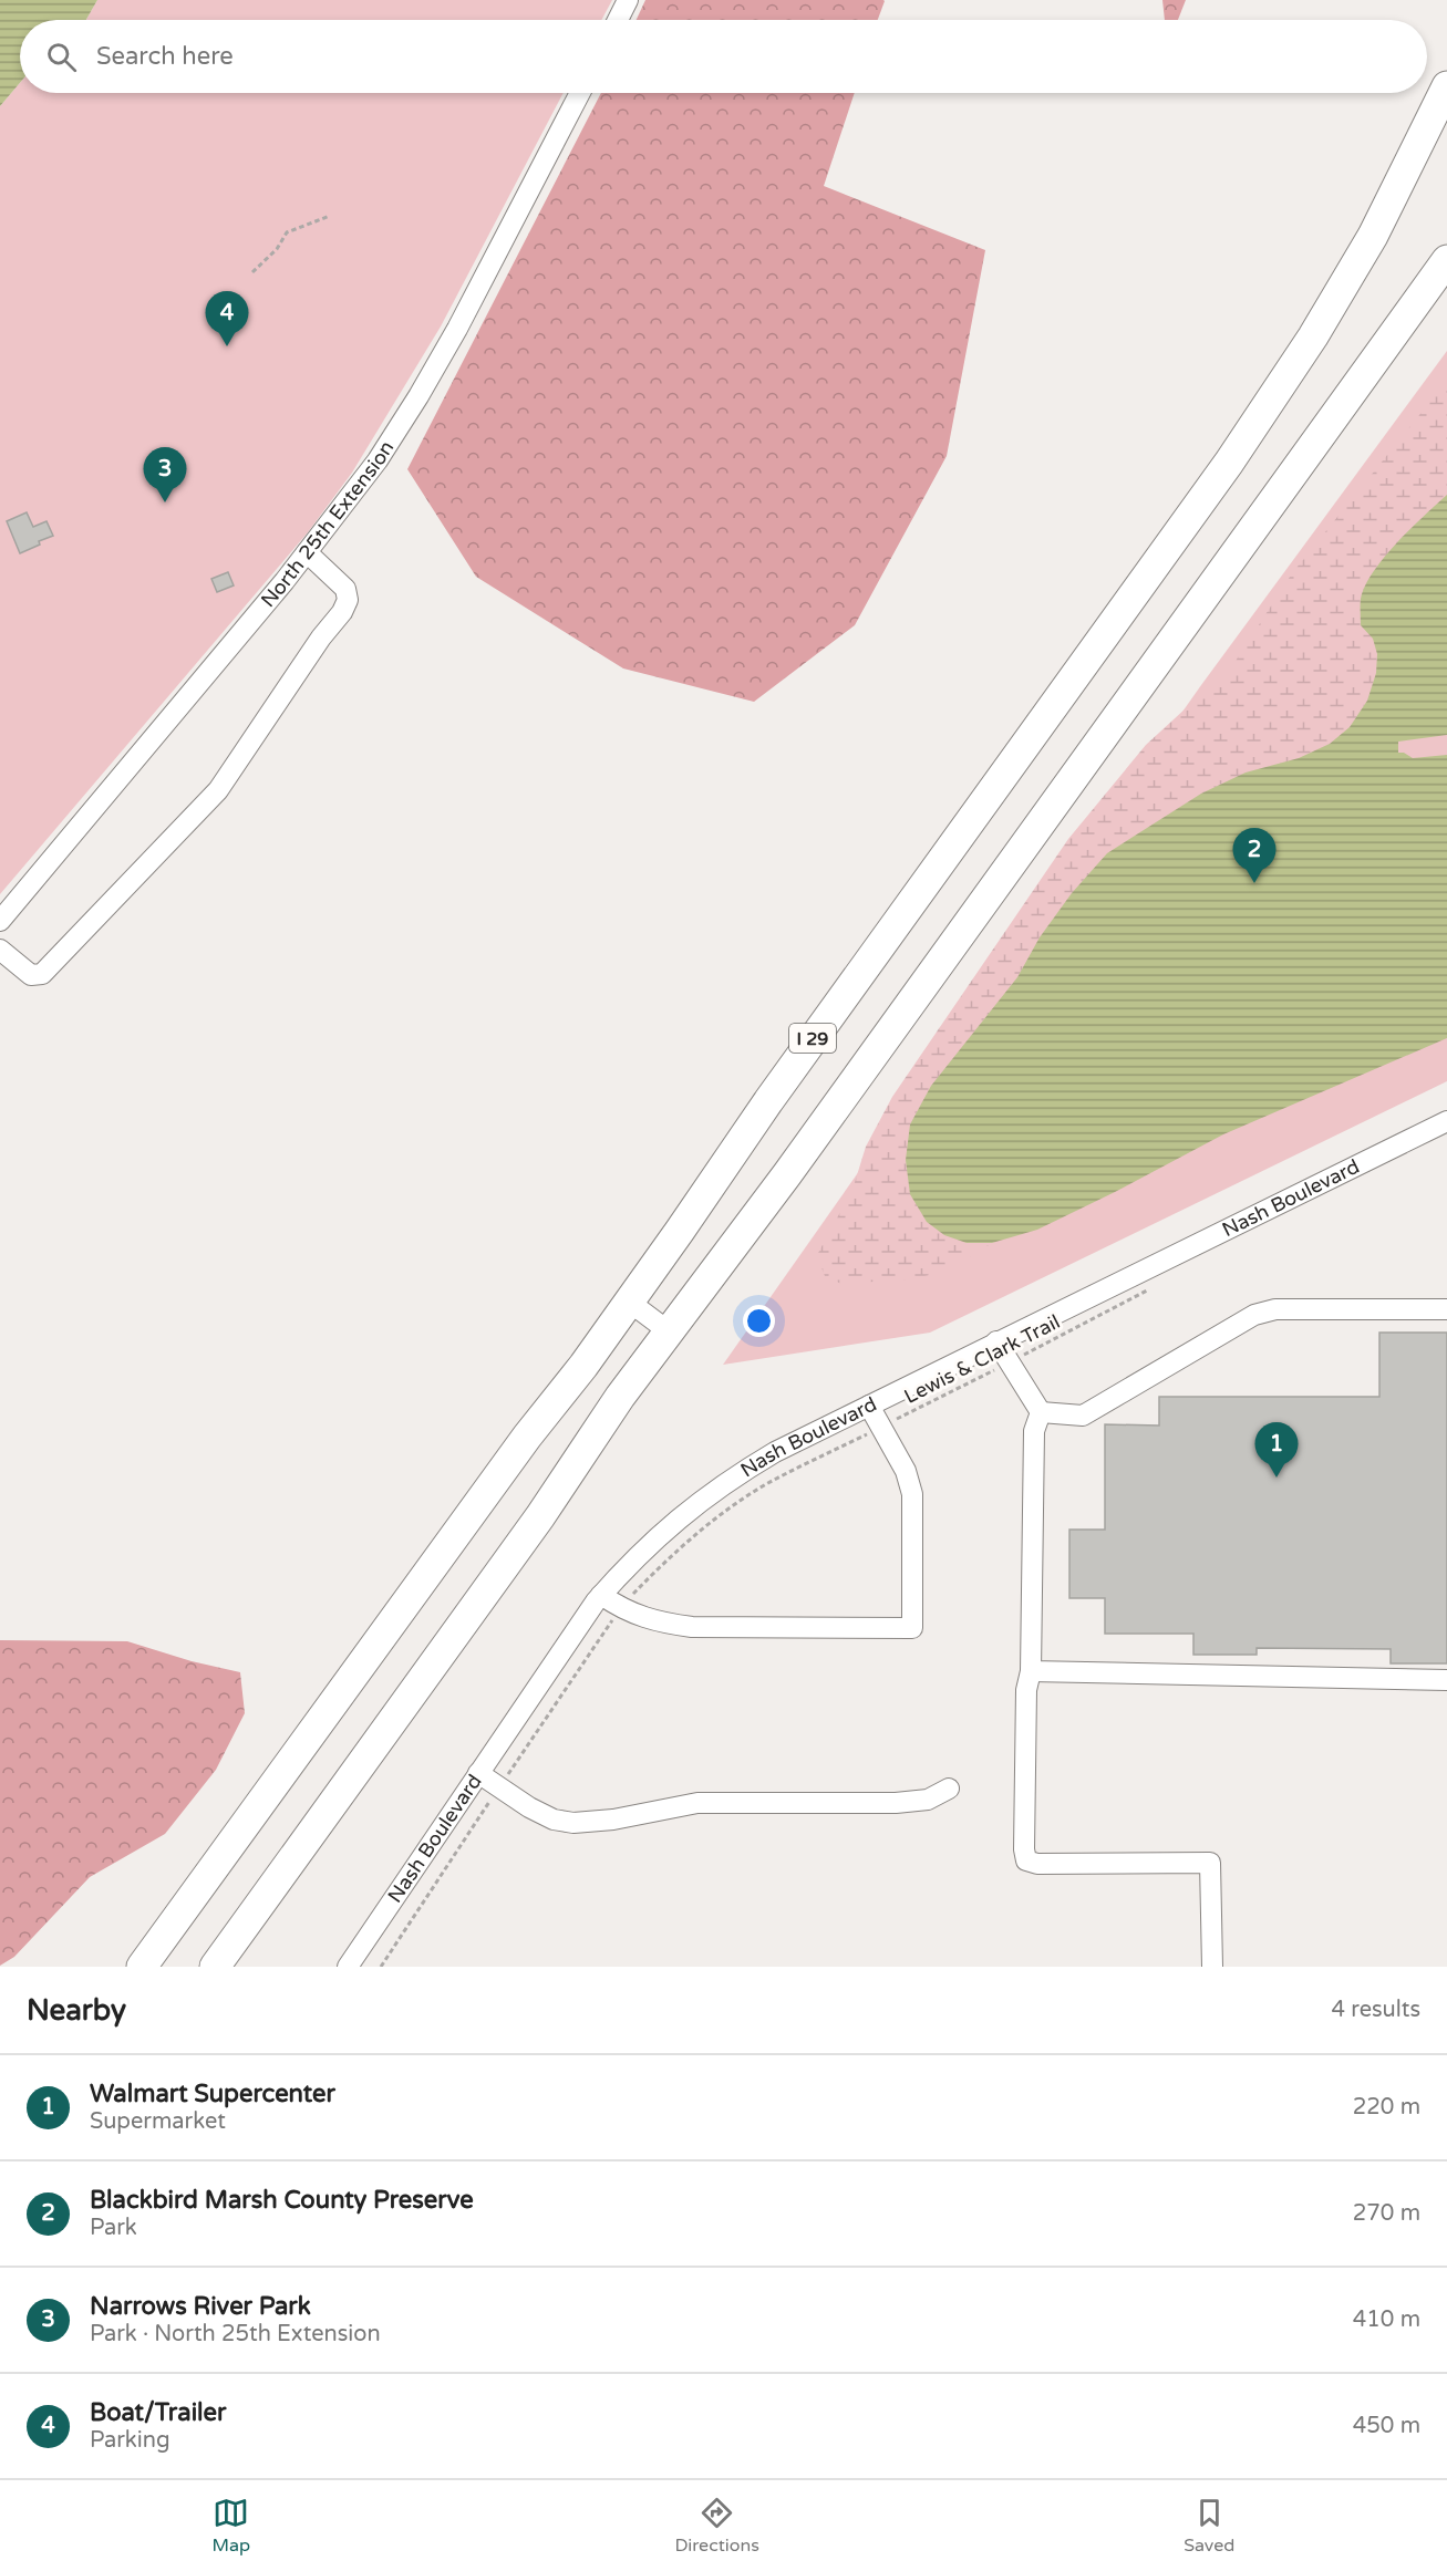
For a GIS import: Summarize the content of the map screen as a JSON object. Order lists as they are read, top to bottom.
{
  "streets": {
    "highway": ["I 29"],
    "street": ["North 25th Extension", "Nash Boulevard"],
    "path": ["Lewis & Clark Trail"]
  },
  "page": {
    "search": "Search here",
    "pins": [
      "4",
      "3",
      "2",
      "1"
    ],
    "heading": ["Nearby", "4 results"],
    "list": [
      {
        "mark": "1",
        "name": "Walmart Supercenter",
        "note": "Supermarket",
        "value": "220 m"
      },
      {
        "mark": "2",
        "name": "Blackbird Marsh County Preserve",
        "note": "Park",
        "value": "270 m"
      },
      {
        "mark": "3",
        "name": "Narrows River Park",
        "note": "Park · North 25th Extension",
        "value": "410 m"
      },
      {
        "mark": "4",
        "name": "Boat/Trailer",
        "note": "Parking",
        "value": "450 m"
      }
    ],
    "nav": ["Map", "Directions", "Saved"]
  }
}
